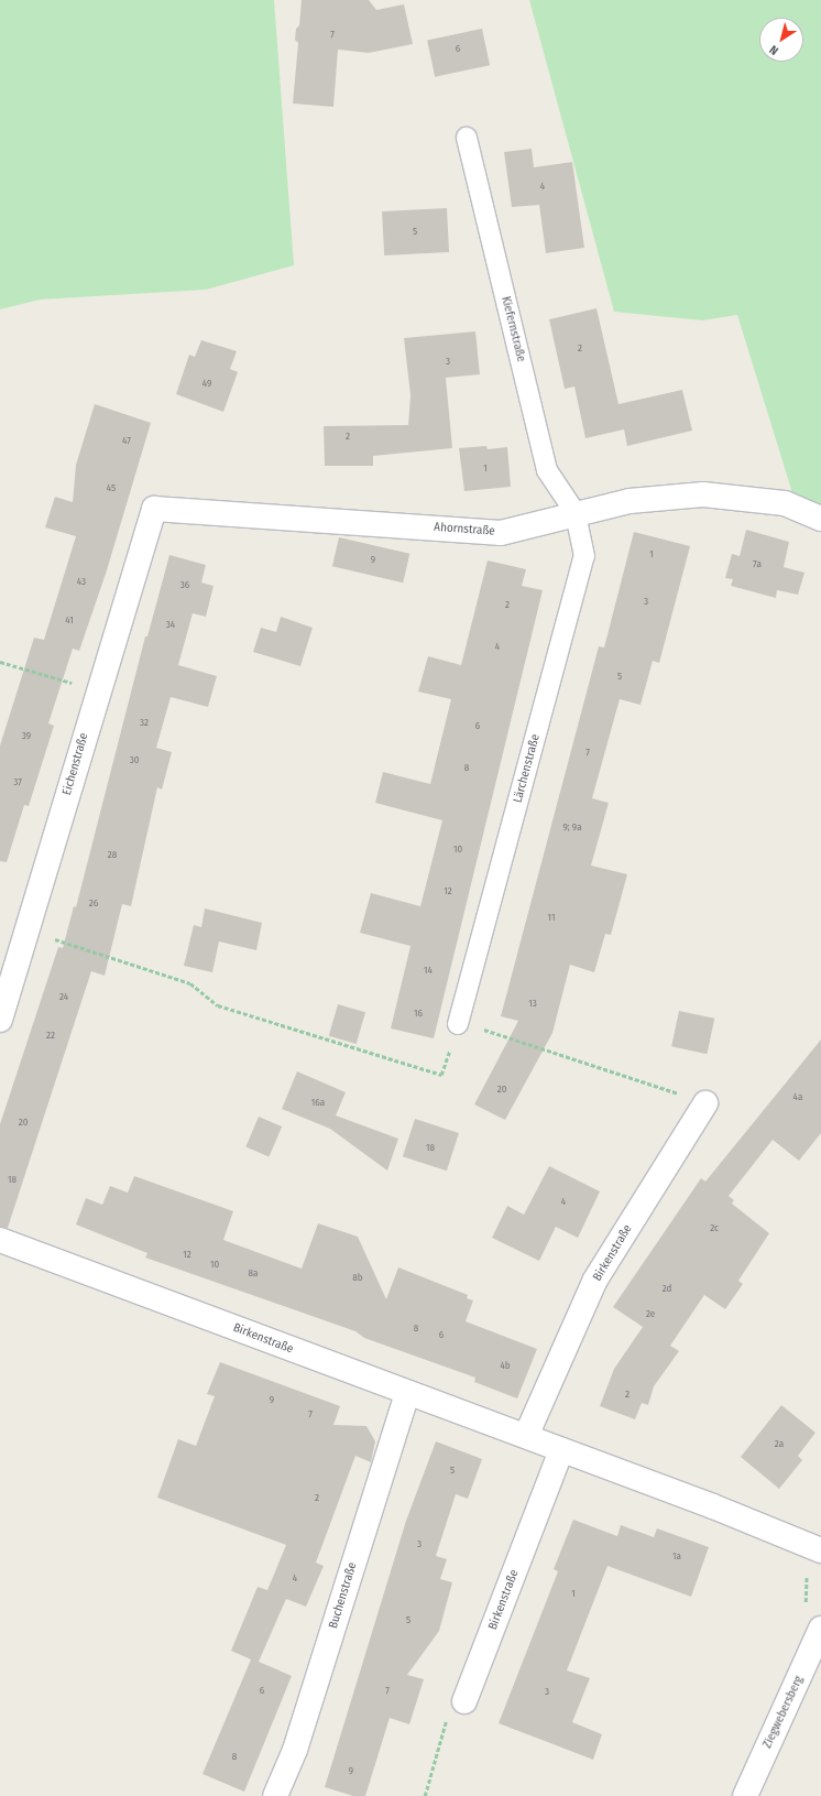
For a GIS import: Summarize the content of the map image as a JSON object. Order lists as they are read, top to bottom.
{
  "streets": {
    "street": [
      "Ahornstraße",
      "Eichenstraße",
      "Birkenstraße",
      "Buchenstraße",
      "Ziegwebersberg"
    ],
    "lane": ["Kiefernstraße", "Lärchenstraße"]
  },
  "crossings": [
    ["Kiefernstraße", "Ahornstraße"],
    ["Kiefernstraße", "Lärchenstraße"],
    ["Ahornstraße", "Eichenstraße"],
    ["Ahornstraße", "Lärchenstraße"],
    ["Birkenstraße", "Buchenstraße"]
  ],
  "house_numbers": [
    "7",
    "6",
    "4",
    "5",
    "2",
    "3",
    "49",
    "2",
    "47",
    "1",
    "45",
    "1",
    "9",
    "7a",
    "43",
    "36",
    "3",
    "2",
    "41",
    "34",
    "4",
    "5",
    "32",
    "6",
    "39",
    "7",
    "30",
    "8",
    "37",
    "9; 9a",
    "10",
    "28",
    "12",
    "26",
    "11",
    "14",
    "24",
    "13",
    "16",
    "22",
    "20",
    "4a",
    "16a",
    "20",
    "18",
    "18",
    "4",
    "2c",
    "12",
    "10",
    "8a",
    "8b",
    "2d",
    "2e",
    "8",
    "6",
    "4b",
    "2",
    "9",
    "7",
    "2a",
    "5",
    "2",
    "3",
    "1a",
    "4",
    "1",
    "5",
    "6",
    "7",
    "3",
    "8",
    "9"
  ],
  "north": "bottom left"
}
